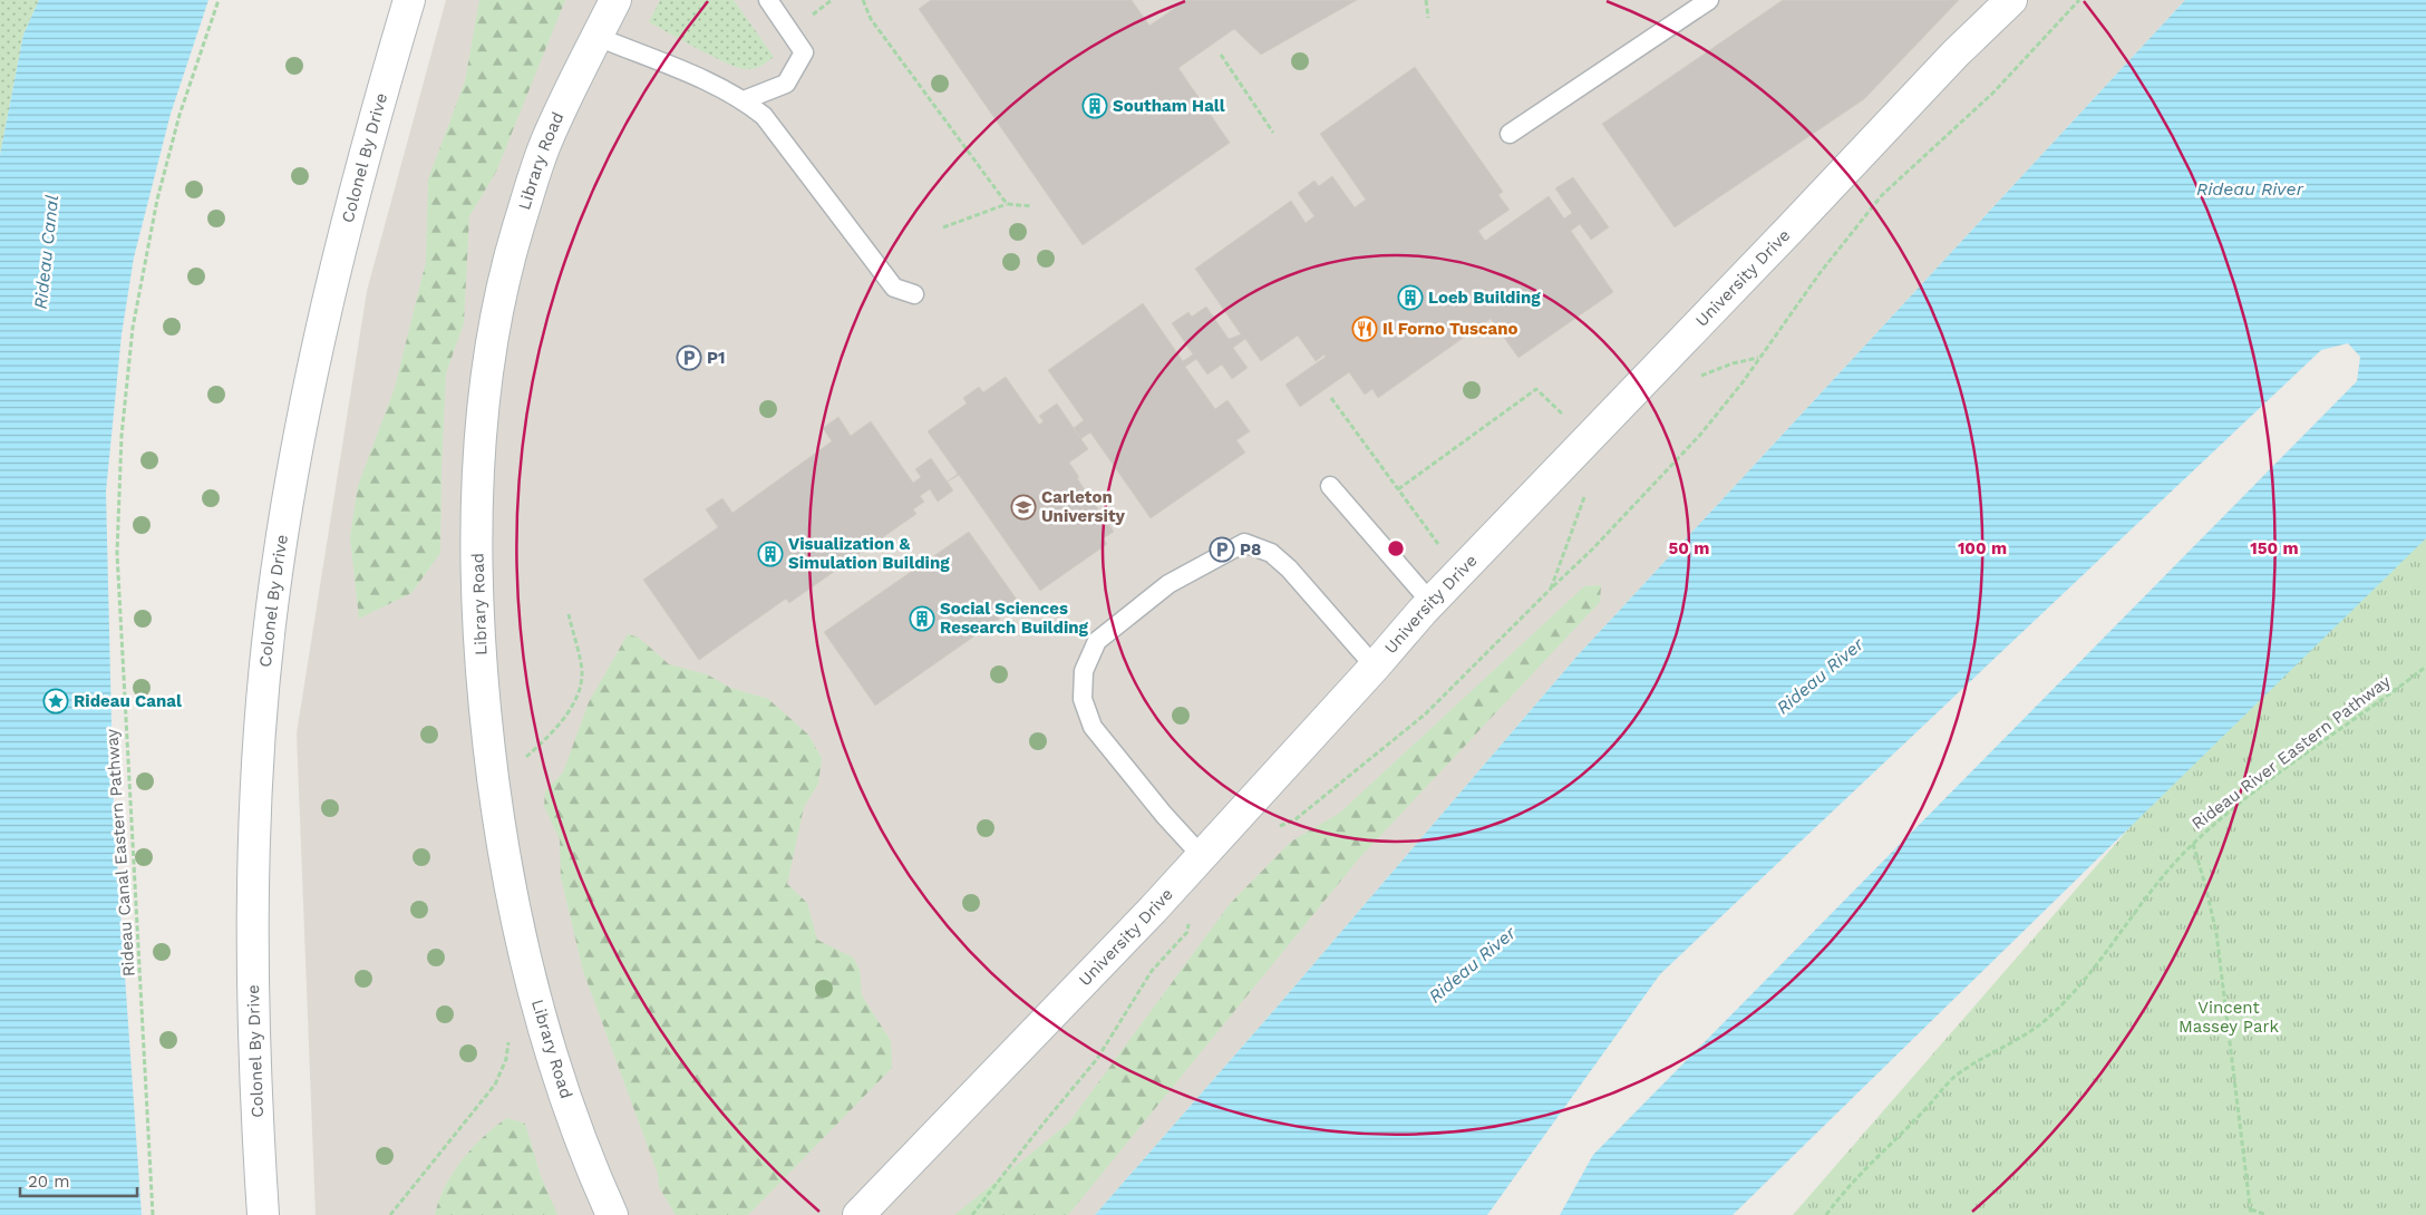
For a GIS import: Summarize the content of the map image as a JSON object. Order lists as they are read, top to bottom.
{
  "streets": {
    "street": ["Colonel By Drive", "Library Road", "University Drive"],
    "path": ["Rideau River Eastern Pathway", "Rideau Canal Eastern Pathway"]
  },
  "water": ["Rideau River", "Rideau Canal"],
  "parks": ["Vincent Massey Park"],
  "places": {
    "building": [
      "Southam Hall",
      "Loeb Building",
      "Visualization & Simulation Building",
      "Social Sciences Research Building"
    ],
    "restaurant": ["Il Forno Tuscano"],
    "parking": ["P1", "P8"],
    "school or university": ["Carleton University"],
    "place": ["Rideau Canal"]
  },
  "scale_bar": "20 m",
  "rings": ["50 m", "100 m", "150 m"]
}
